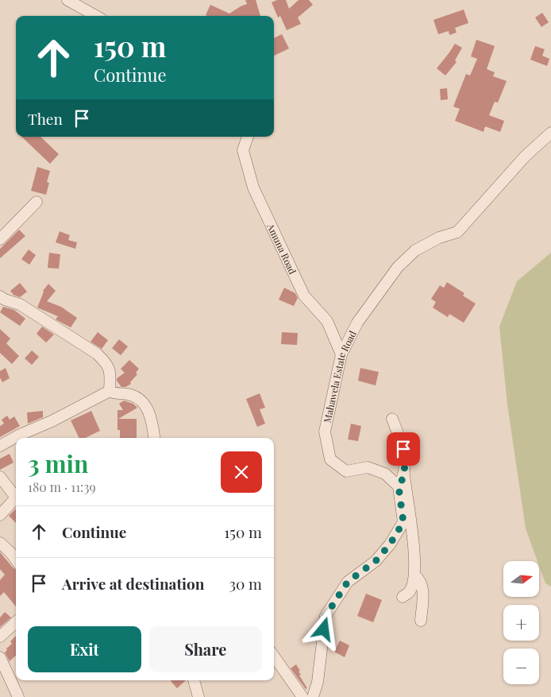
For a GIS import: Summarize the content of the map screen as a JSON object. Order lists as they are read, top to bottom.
{
  "streets": {
    "street": ["Amuna Road", "Mahawela Estate Road"]
  },
  "crossings": [
    ["Amuna Road", "Mahawela Estate Road"]
  ],
  "north": "right",
  "page": {
    "turn": ["150 m", "Continue"],
    "then": "Then",
    "heading": ["3 min", "180 m · 11:39"],
    "list": [
      {
        "name": "Continue",
        "value": "150 m"
      },
      {
        "name": "Arrive at destination",
        "value": "30 m"
      }
    ],
    "map_buttons": ["+", "−"],
    "buttons": ["Exit", "Share"]
  }
}
